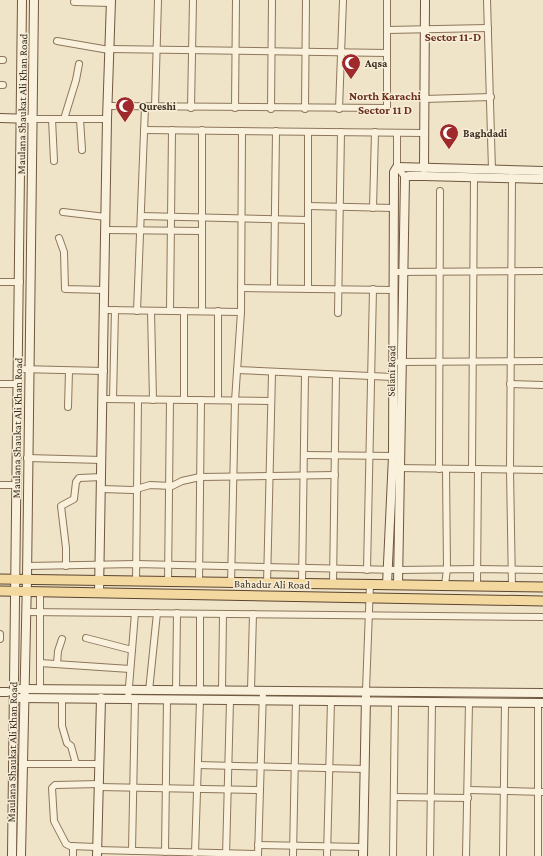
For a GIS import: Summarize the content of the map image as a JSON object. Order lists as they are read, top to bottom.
{
  "streets": {
    "main road": ["Bahadur Ali Road"],
    "street": ["Maulana Shaukat Ali Khan Road", "Selani Road"]
  },
  "crossings": [
    ["Maulana Shaukat Ali Khan Road", "Bahadur Ali Road"],
    ["Selani Road", "Bahadur Ali Road"]
  ],
  "districts": ["Sector 11-D", "North Karachi Sector 11 D"],
  "places": {
    "mosque": ["Aqsa", "Qureshi", "Baghdadi"]
  }
}
